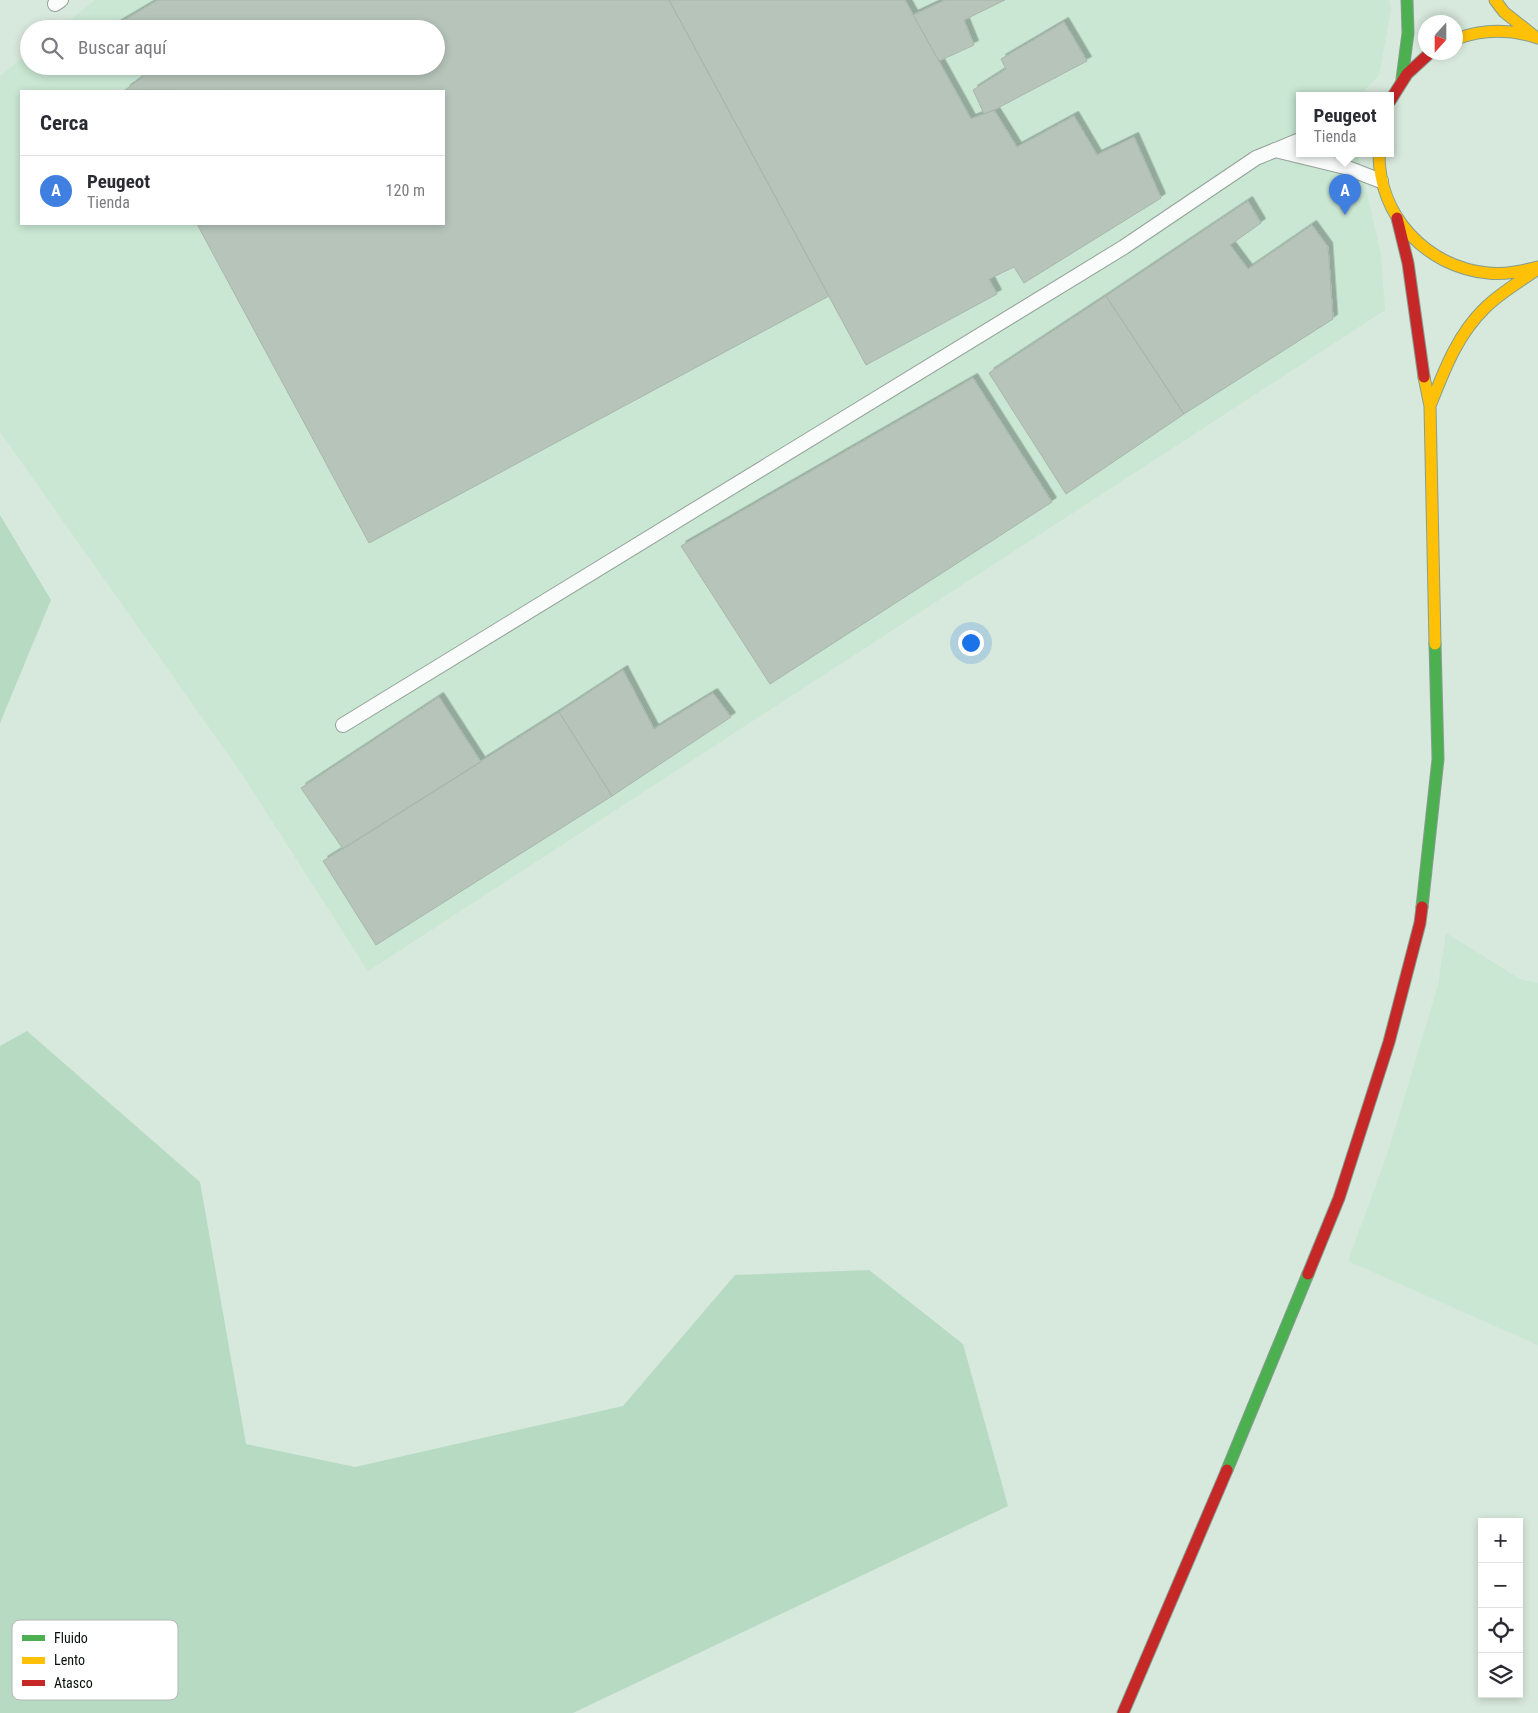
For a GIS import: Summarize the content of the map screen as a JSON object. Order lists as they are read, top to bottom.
{
  "legend": ["Fluido", "Lento", "Atasco"],
  "north": "bottom",
  "page": {
    "search": "Buscar aquí",
    "heading": "Cerca",
    "popup": ["Peugeot", "Tienda"],
    "list": [
      {
        "mark": "A",
        "name": "Peugeot",
        "note": "Tienda",
        "value": "120 m"
      }
    ],
    "pins": "A",
    "map_buttons": ["+", "−"]
  }
}
